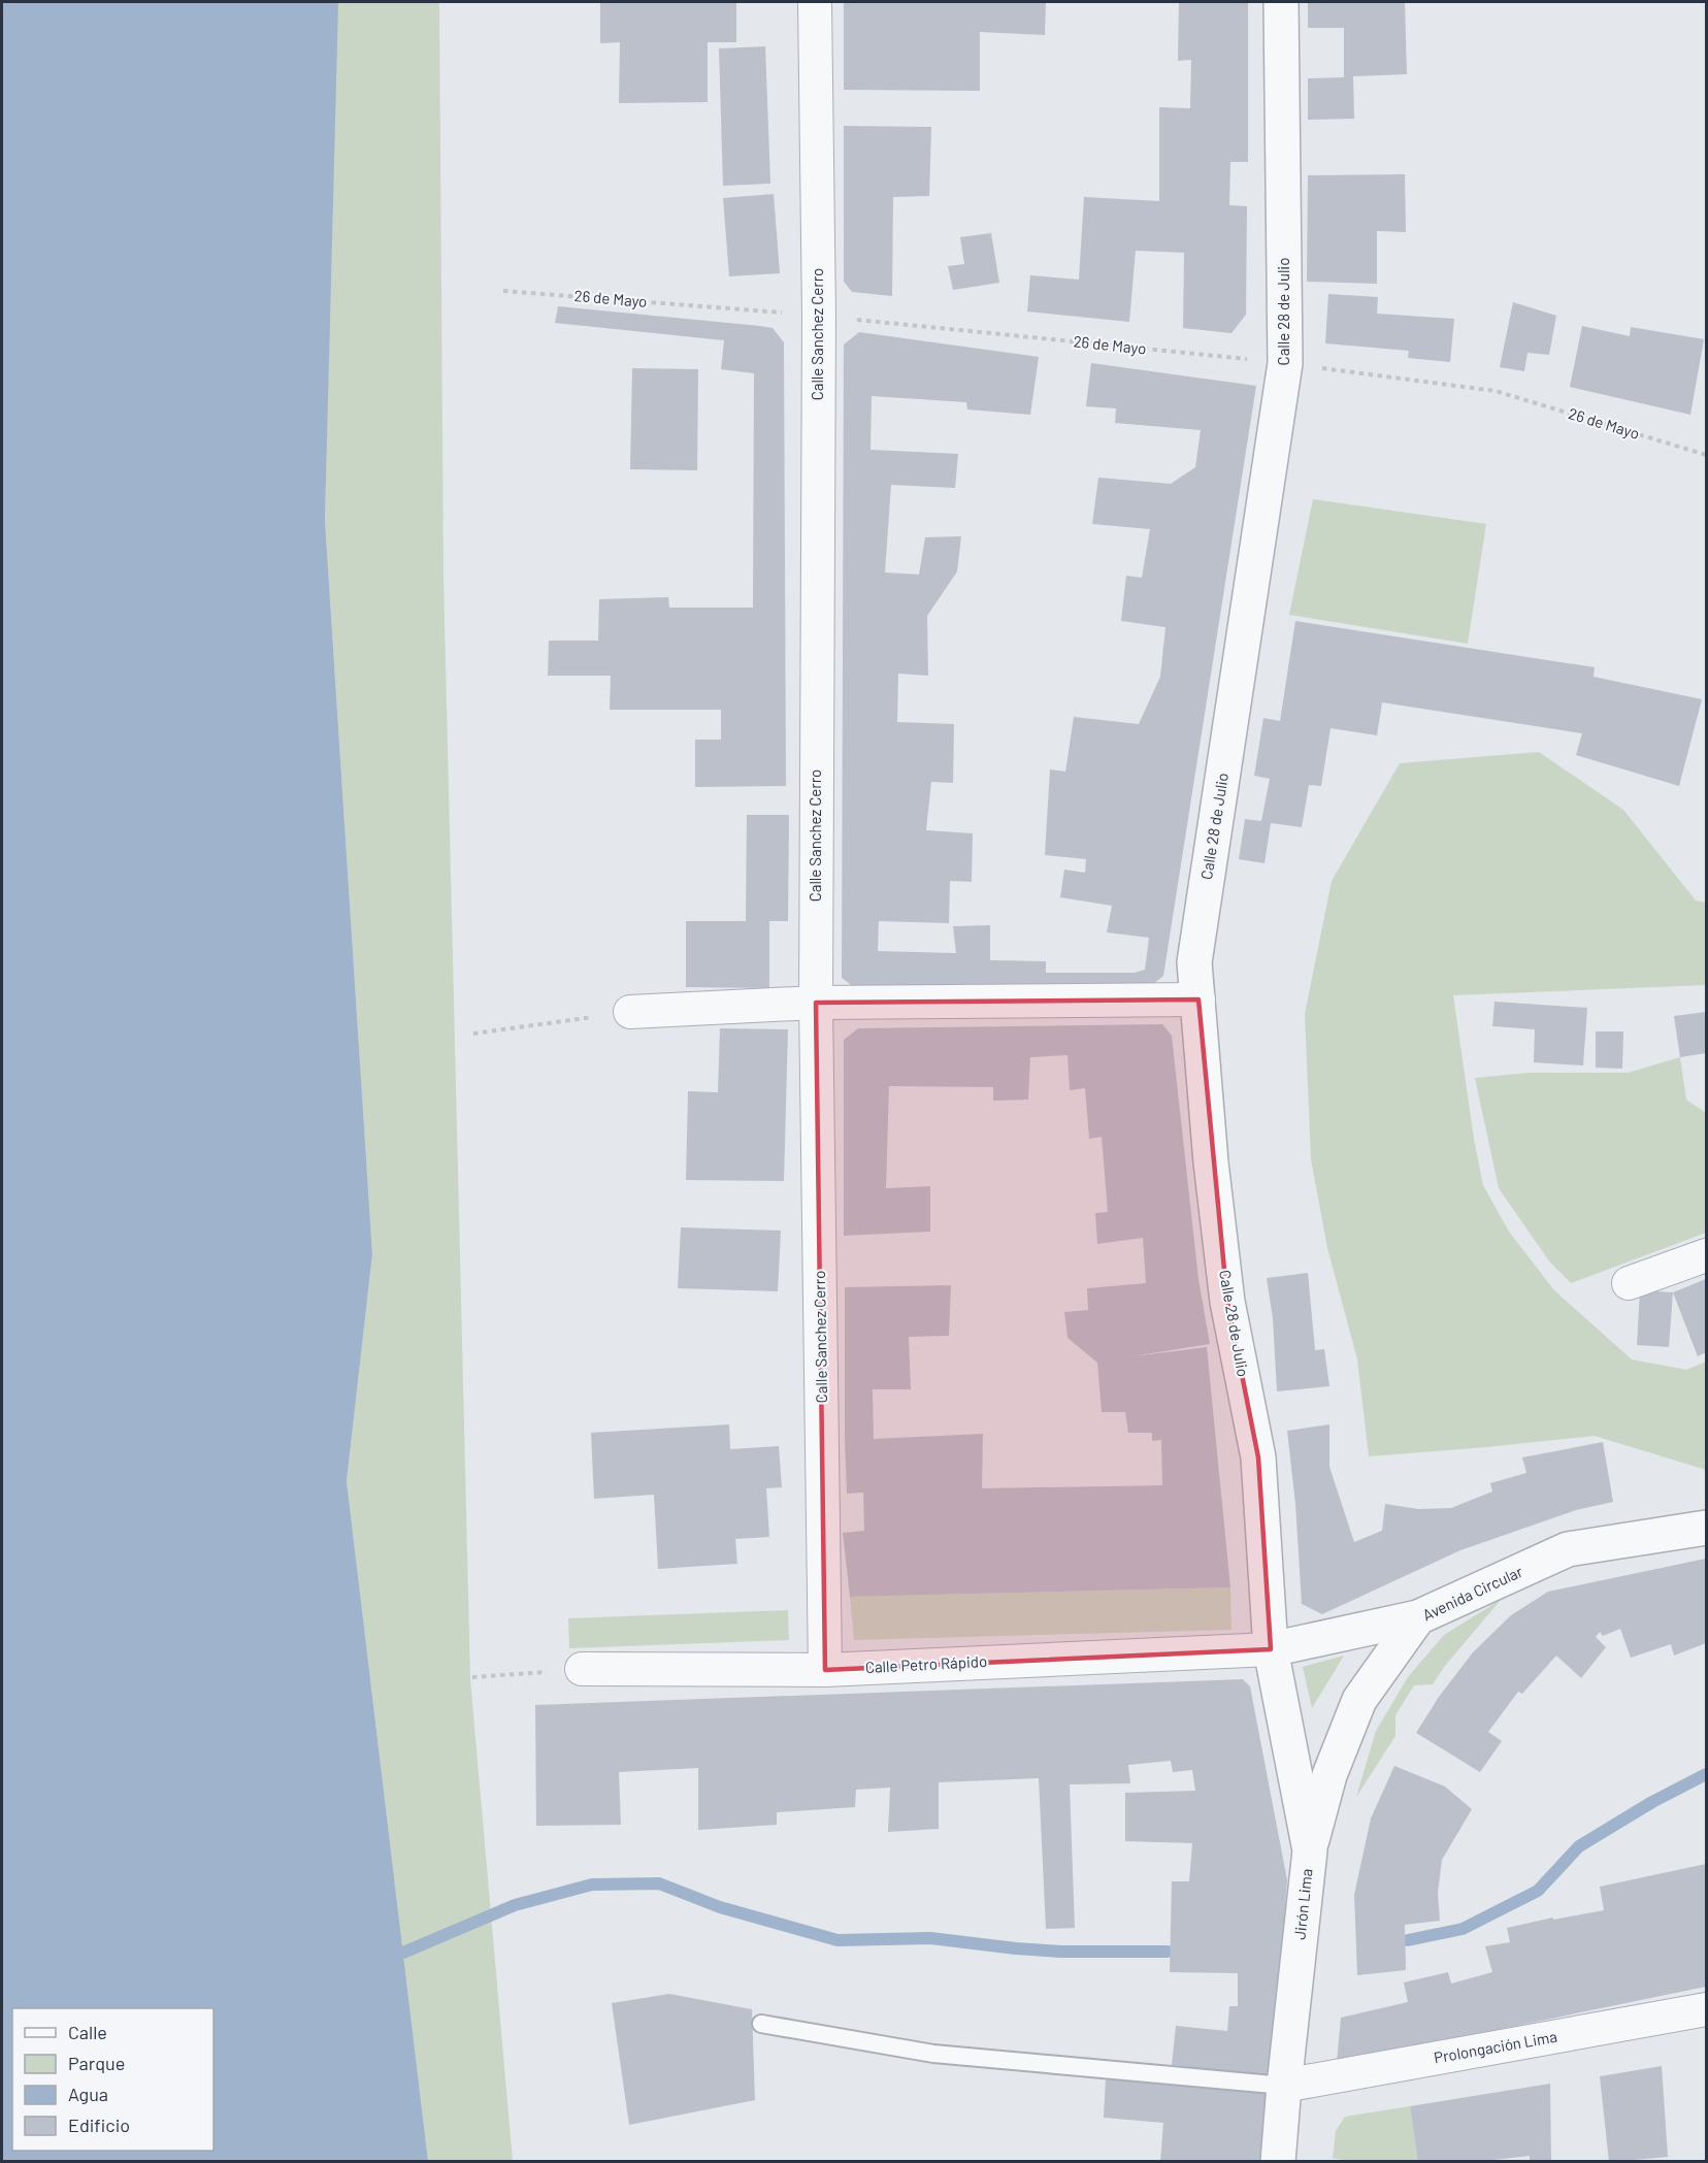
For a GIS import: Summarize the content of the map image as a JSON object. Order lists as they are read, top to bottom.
{
  "streets": {
    "street": [
      "Calle 28 de Julio",
      "Calle Sanchez Cerro",
      "Avenida Circular",
      "Calle Petro Rápido",
      "Jirón Lima",
      "Prolongación Lima"
    ],
    "path": ["26 de Mayo"]
  },
  "crossings": [
    ["26 de Mayo", "Calle 28 de Julio"],
    ["26 de Mayo", "Calle Sanchez Cerro"],
    ["Calle 28 de Julio", "Calle Petro Rápido"],
    ["Calle 28 de Julio", "Jirón Lima"],
    ["Calle Sanchez Cerro", "Calle Petro Rápido"],
    ["Avenida Circular", "Jirón Lima"],
    ["Calle Petro Rápido", "Jirón Lima"],
    ["Jirón Lima", "Prolongación Lima"]
  ],
  "legend": [
    "Calle",
    "Parque",
    "Agua",
    "Edificio"
  ]
}
